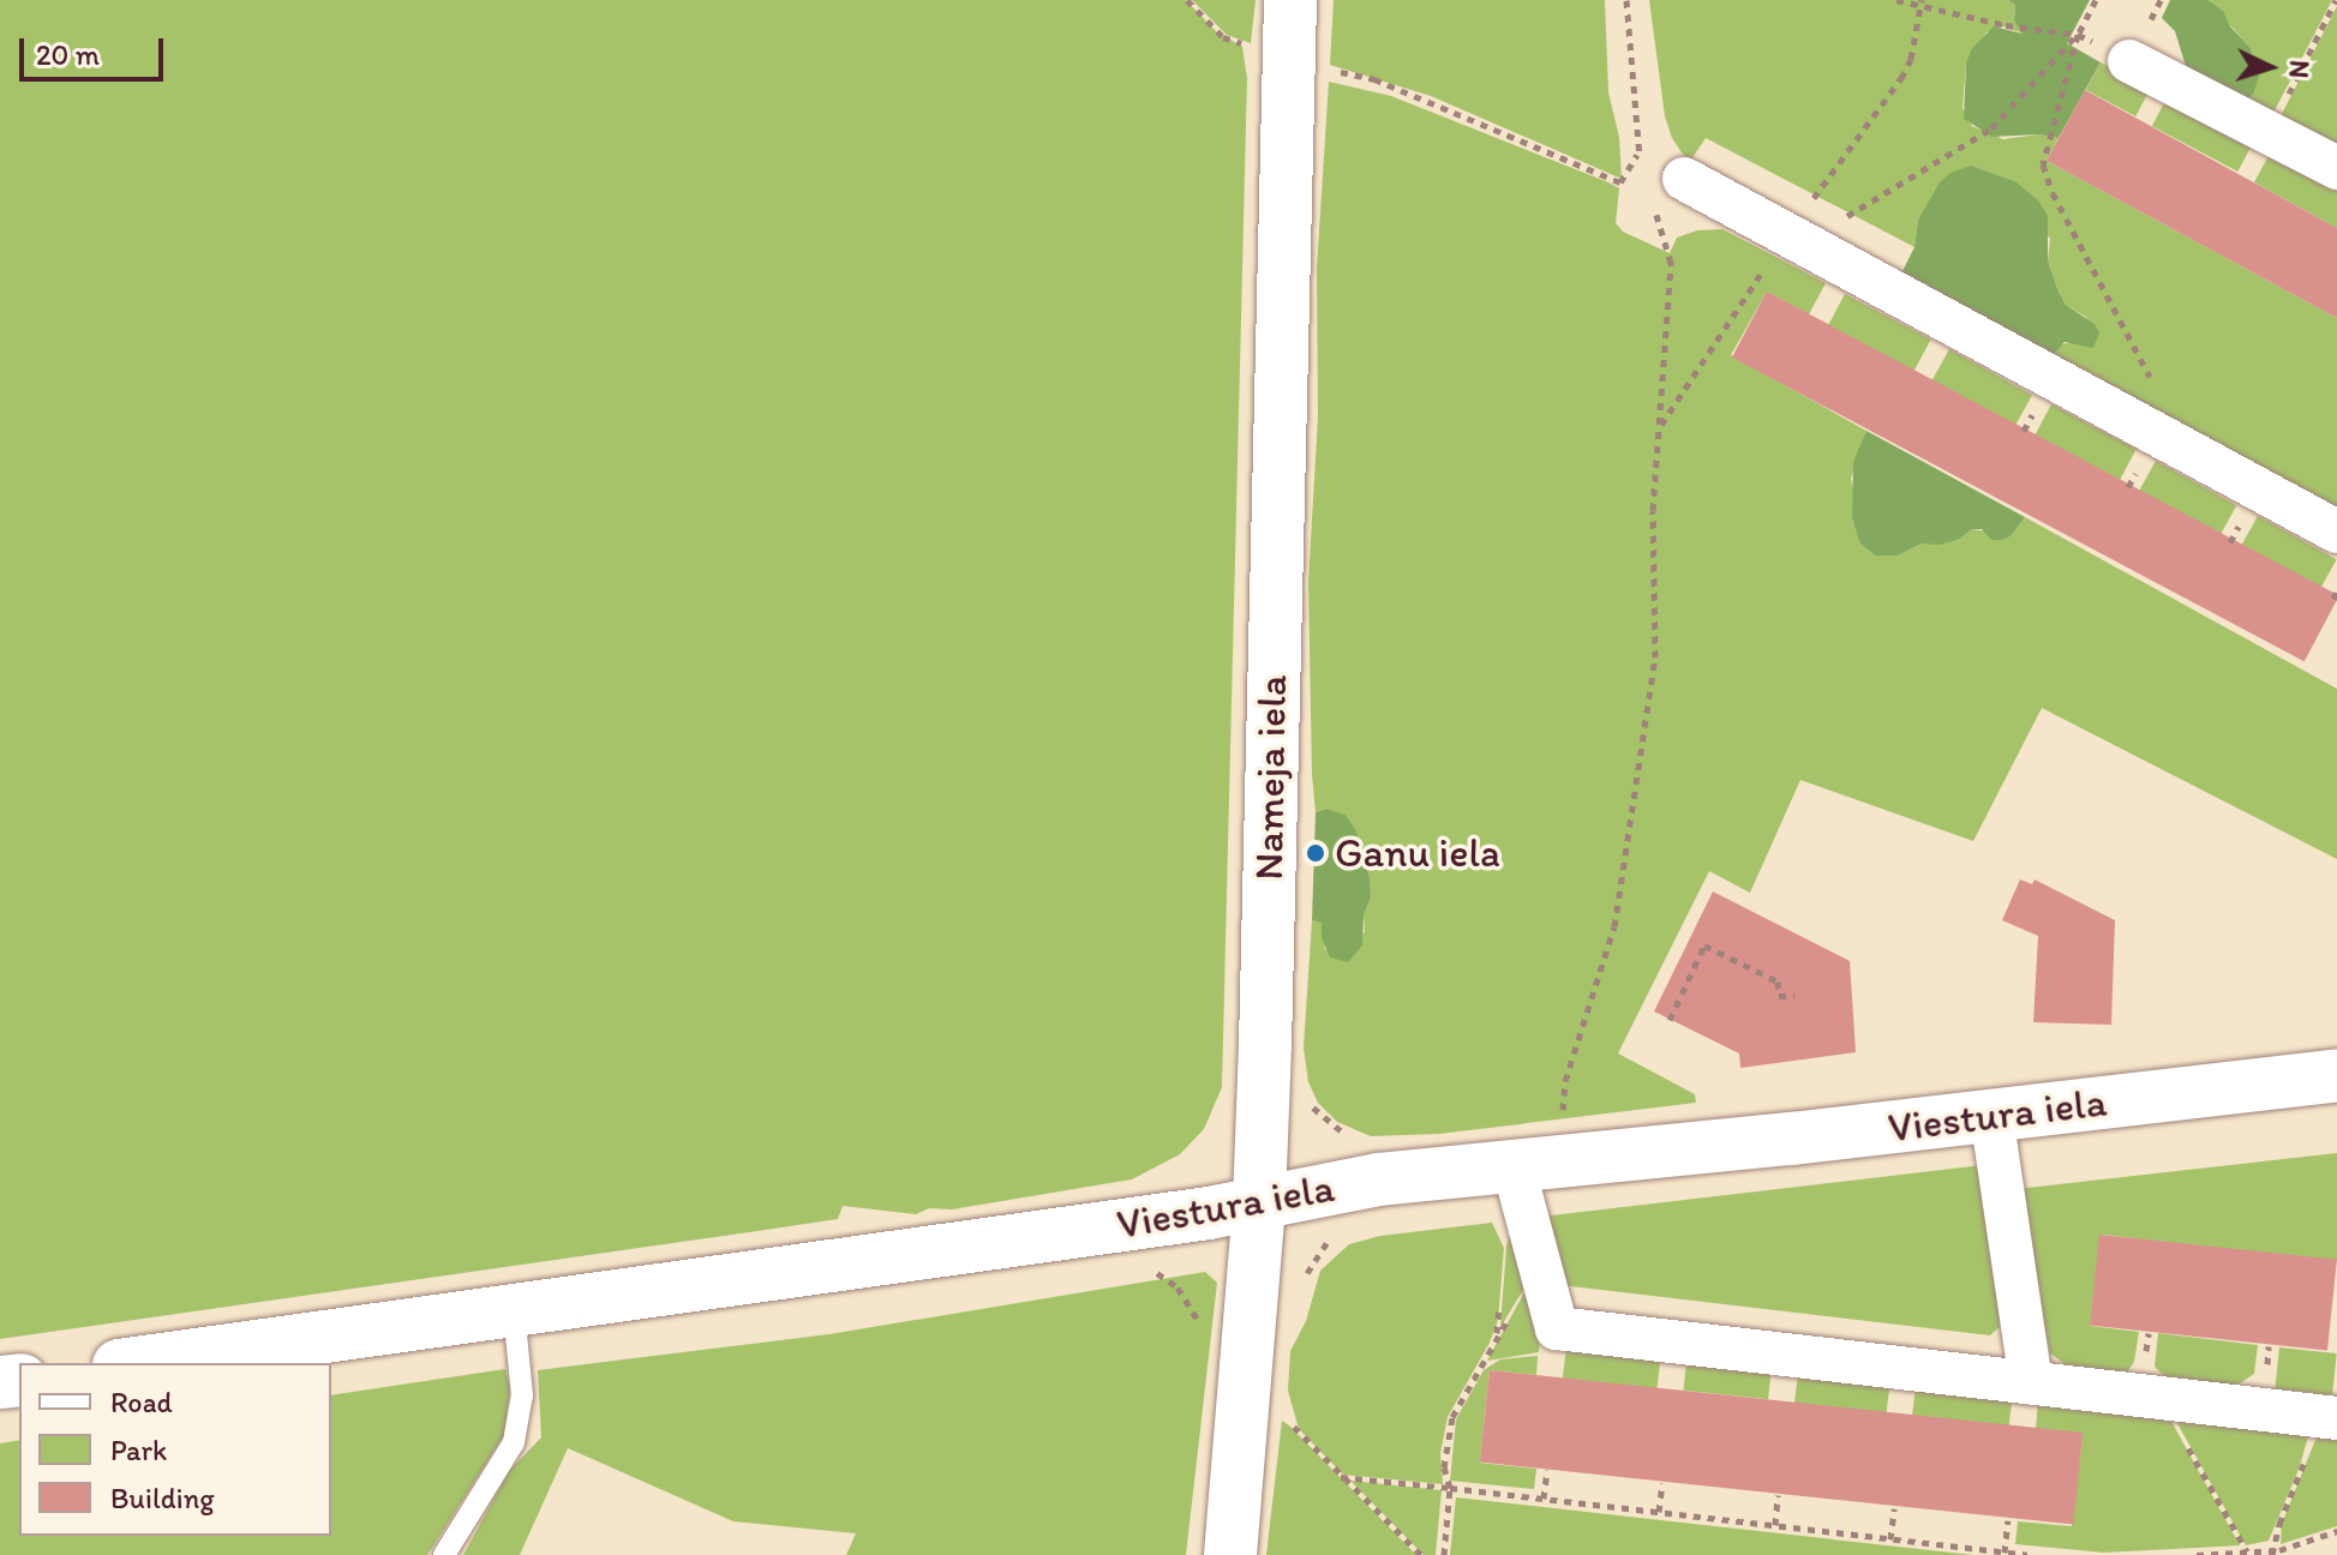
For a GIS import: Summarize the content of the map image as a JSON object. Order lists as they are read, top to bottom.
{
  "streets": {
    "street": ["Nameja iela", "Viestura iela"]
  },
  "crossings": [
    ["Nameja iela", "Viestura iela"]
  ],
  "places": ["Ganu iela"],
  "legend": ["Road", "Park", "Building"],
  "scale_bar": "20 m",
  "north": "right"
}
